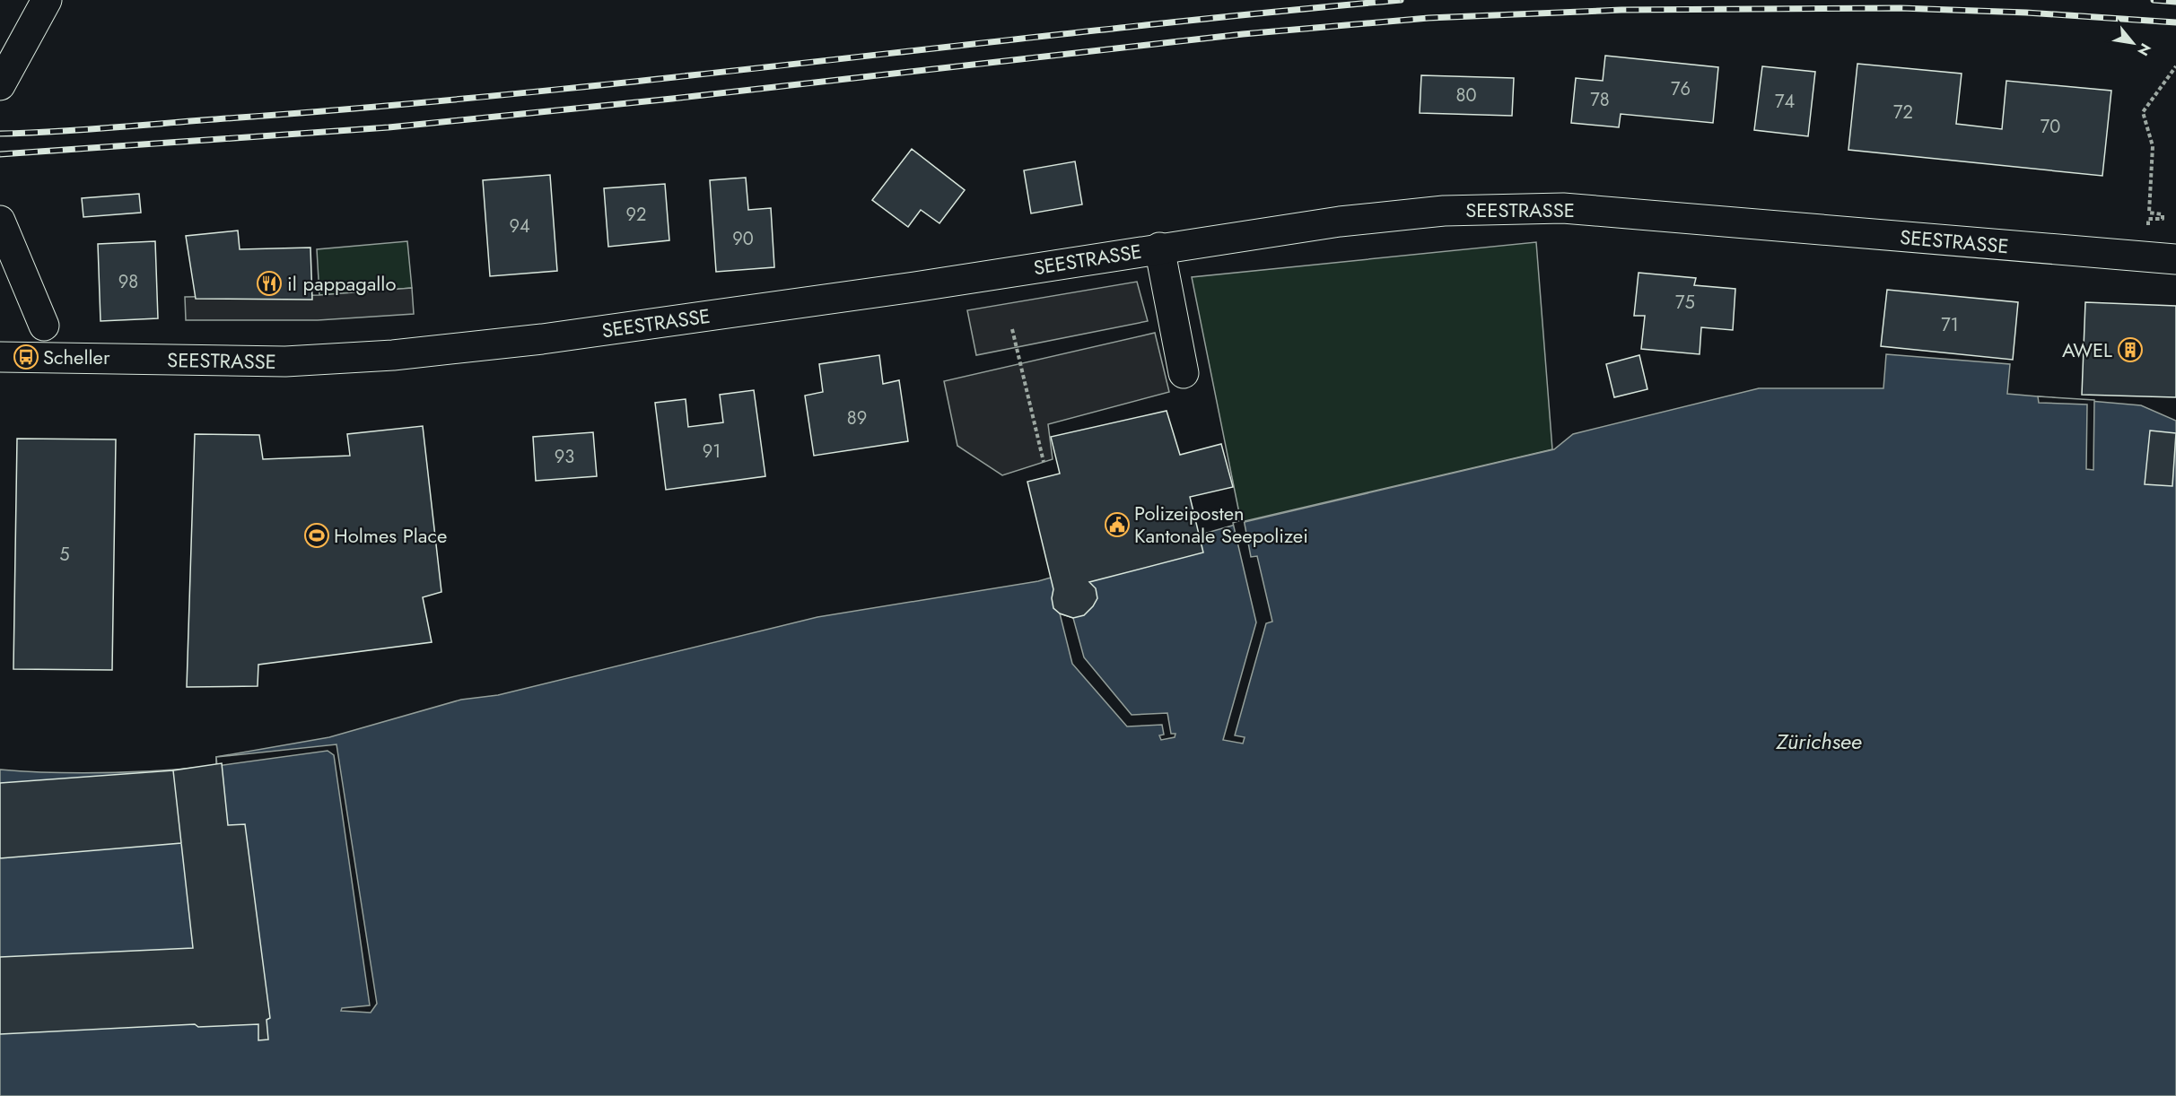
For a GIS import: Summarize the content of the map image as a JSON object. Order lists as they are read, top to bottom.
{
  "streets": {
    "main road": ["SEESTRASSE"]
  },
  "water": ["Zürichsee"],
  "places": {
    "restaurant": ["il pappagallo"],
    "building": ["AWEL"],
    "bus stop": ["Scheller"],
    "public building": ["Polizeiposten Kantonale Seepolizei"],
    "sports": ["Holmes Place"]
  },
  "house_numbers": [
    "76",
    "80",
    "78",
    "74",
    "72",
    "70",
    "92",
    "94",
    "90",
    "98",
    "75",
    "71",
    "89",
    "91",
    "93",
    "5"
  ],
  "north": "bottom right"
}
